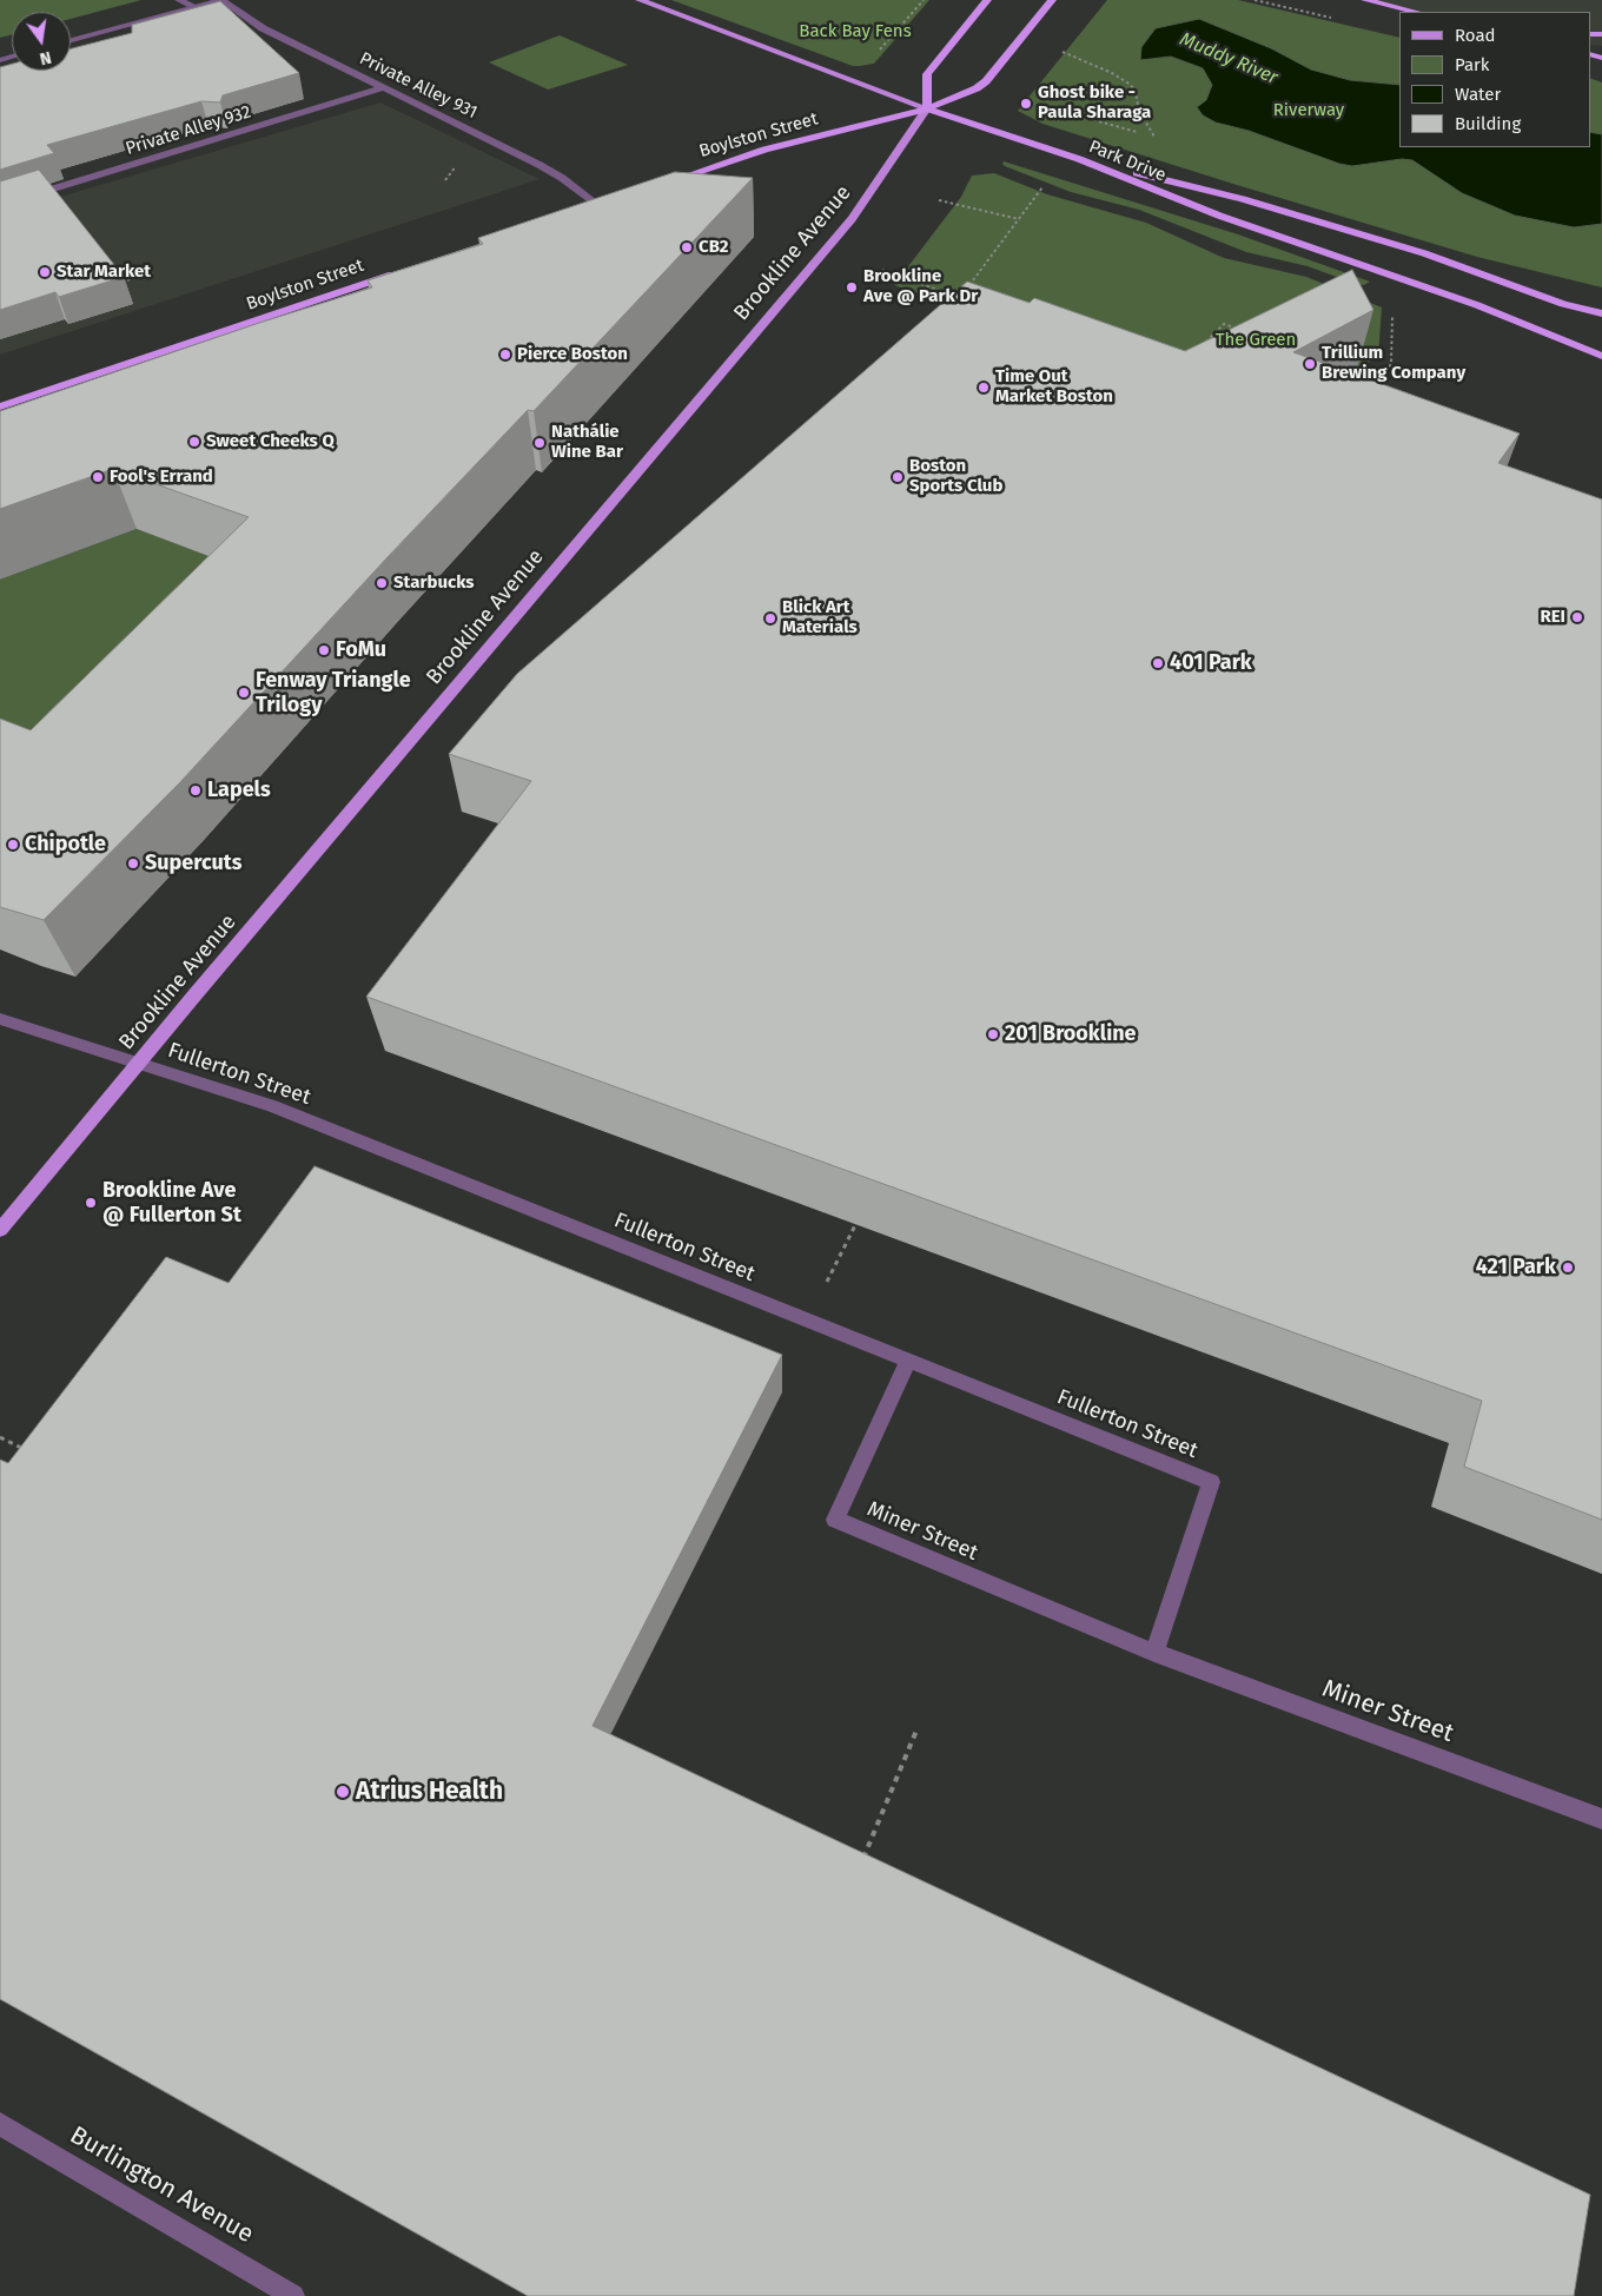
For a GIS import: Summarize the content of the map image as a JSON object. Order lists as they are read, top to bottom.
{
  "streets": {
    "highway": ["Boylston Street", "Park Drive"],
    "main road": ["Brookline Avenue"],
    "street": [
      "Private Alley 931",
      "Private Alley 932",
      "Fullerton Street",
      "Miner Street",
      "Burlington Avenue"
    ]
  },
  "crossings": [
    ["Private Alley 931", "Private Alley 932"],
    ["Boylston Street", "Park Drive"],
    ["Boylston Street", "Brookline Avenue"],
    ["Park Drive", "Brookline Avenue"],
    ["Brookline Avenue", "Fullerton Street"],
    ["Fullerton Street", "Miner Street"]
  ],
  "water": ["Muddy River"],
  "parks": ["Back Bay Fens", "Riverway", "The Green"],
  "places": [
    "Ghost bike - Paula Sharaga",
    "CB2",
    "Star Market",
    "Brookline Ave @ Park Dr",
    "Pierce Boston",
    "Trillium Brewing Company",
    "Time Out Market Boston",
    "Sweet Cheeks Q",
    "Nathálie Wine Bar",
    "Fool's Errand",
    "Boston Sports Club",
    "Starbucks",
    "REI",
    "Blick Art Materials",
    "FoMu",
    "401 Park",
    "Fenway Triangle Trilogy",
    "Lapels",
    "Chipotle",
    "Supercuts",
    "201 Brookline",
    "Brookline Ave @ Fullerton St",
    "421 Park",
    "Atrius Health"
  ],
  "legend": [
    "Road",
    "Park",
    "Water",
    "Building"
  ],
  "north": "bottom"
}
